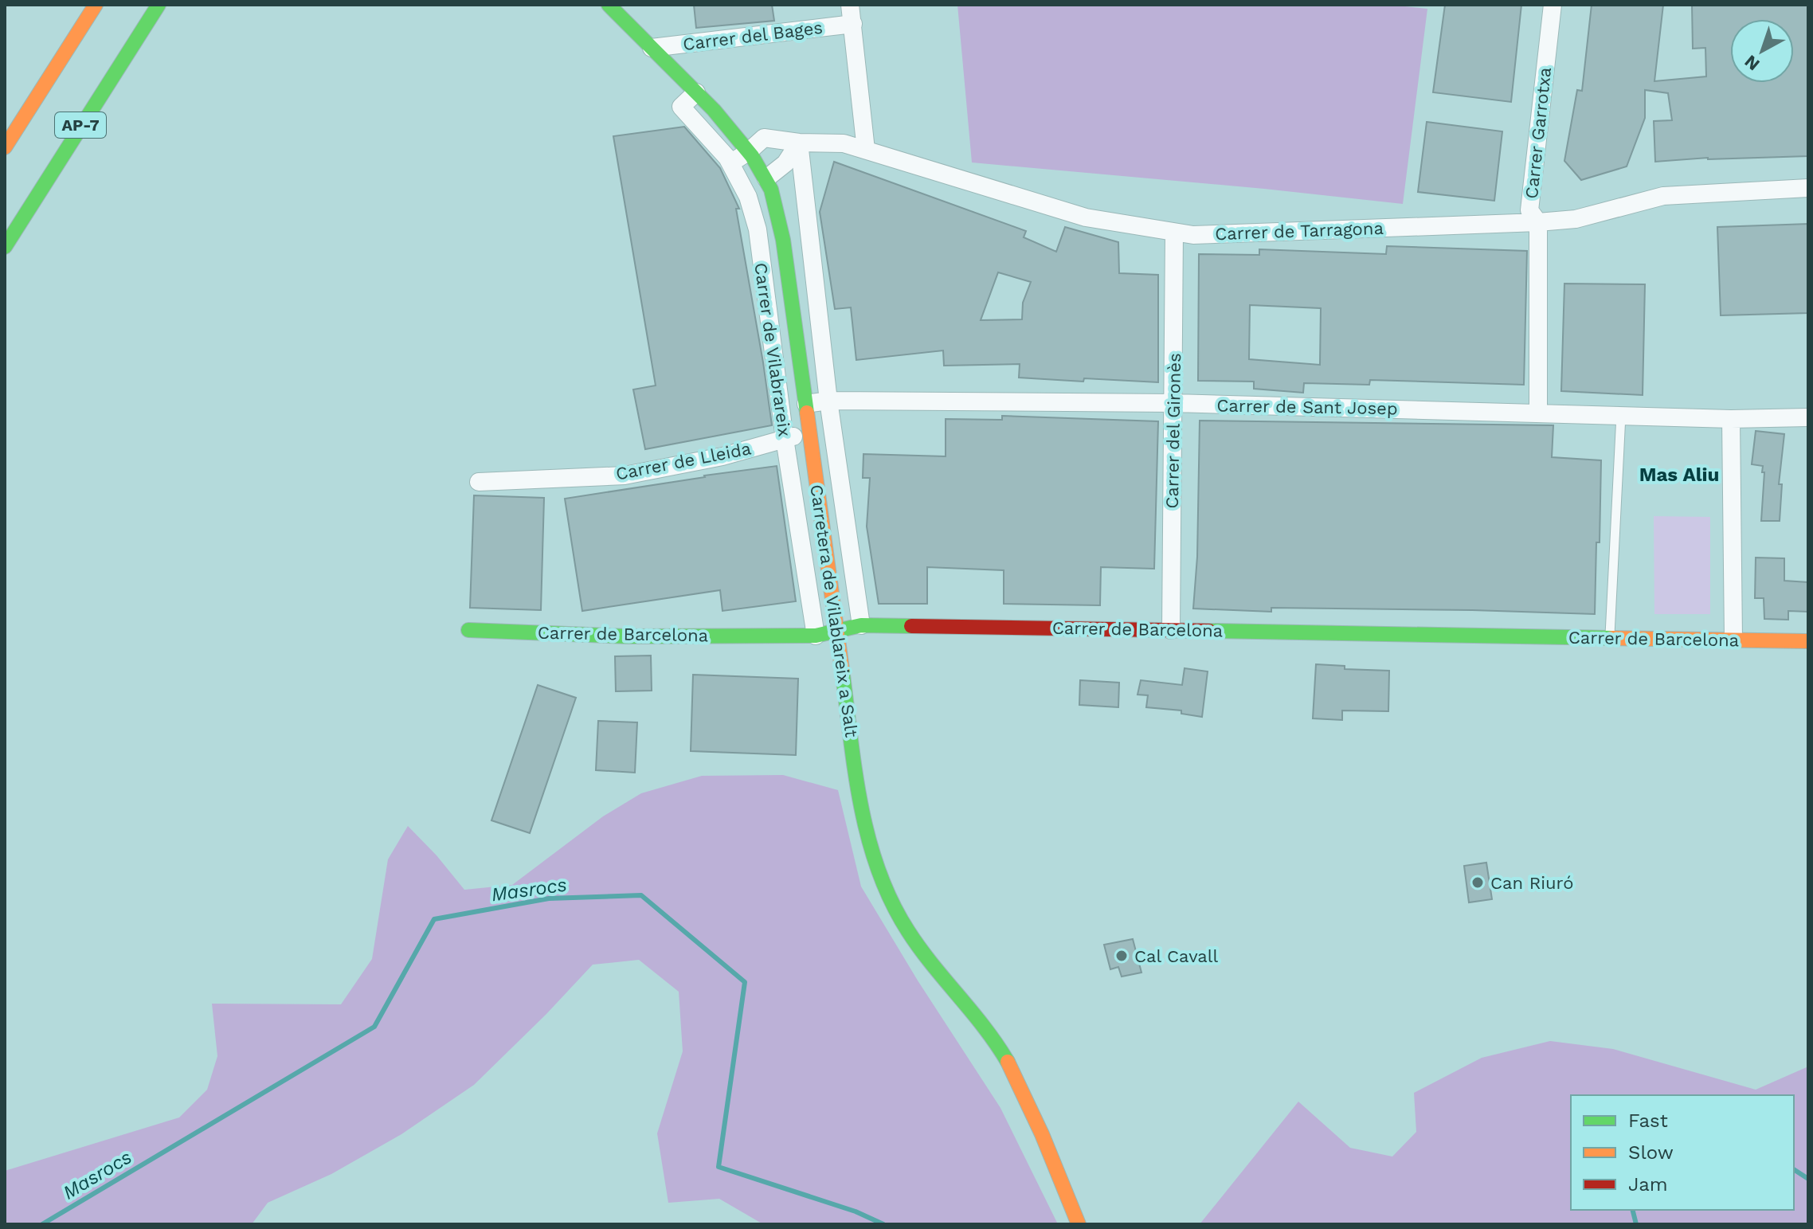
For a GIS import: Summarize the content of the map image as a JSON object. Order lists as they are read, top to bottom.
{
  "streets": {
    "main road": ["AP-7", "Carretera de Vilablareix a Salt", "Carrer de Barcelona"],
    "street": [
      "Carrer del Bages",
      "Carrer Garrotxa",
      "Carrer de Tarragona",
      "Carrer de Vilabrareix",
      "Carrer de Sant Josep",
      "Carrer del Gironès",
      "Carrer de Lleida"
    ]
  },
  "crossings": [
    ["Carrer del Bages", "Carretera de Vilablareix a Salt"],
    ["Carrer Garrotxa", "Carrer de Tarragona"],
    ["Carrer Garrotxa", "Carrer de Sant Josep"],
    ["Carrer de Tarragona", "Carrer del Gironès"],
    ["Carrer de Tarragona", "Carretera de Vilablareix a Salt"],
    ["Carrer de Vilabrareix", "Carrer de Lleida"],
    ["Carrer de Vilabrareix", "Carretera de Vilablareix a Salt"],
    ["Carrer de Vilabrareix", "Carrer de Barcelona"],
    ["Carrer de Sant Josep", "Carrer del Gironès"],
    ["Carrer de Sant Josep", "Carretera de Vilablareix a Salt"],
    ["Carrer del Gironès", "Carrer de Barcelona"],
    ["Carrer de Lleida", "Carretera de Vilablareix a Salt"],
    ["Carretera de Vilablareix a Salt", "Carrer de Barcelona"]
  ],
  "districts": ["Mas Aliu"],
  "water": ["Masrocs"],
  "places": ["Can Riuró", "Cal Cavall"],
  "legend": ["Fast", "Slow", "Jam"],
  "north": "bottom left"
}
